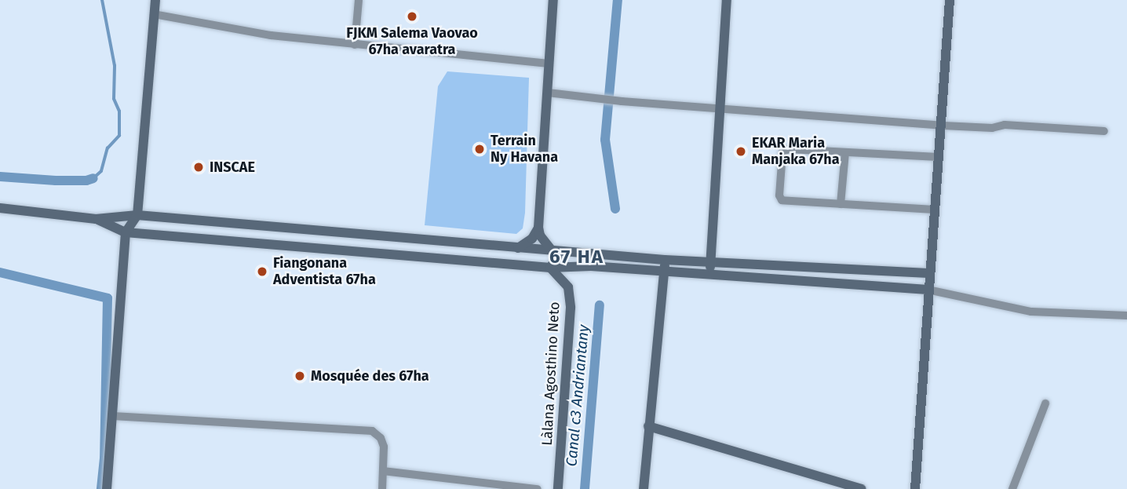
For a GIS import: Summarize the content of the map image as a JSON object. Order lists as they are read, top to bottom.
{
  "streets": {
    "street": ["Làlana Agosthino Neto"]
  },
  "districts": ["67 HA"],
  "water": ["Canal c3 Andriantany"],
  "places": [
    "FJKM Salema Vaovao 67ha avaratra",
    "Terrain Ny Havana",
    "EKAR Maria Manjaka 67ha",
    "INSCAE",
    "Fiangonana Adventista 67ha",
    "Mosquée des 67ha"
  ]
}
